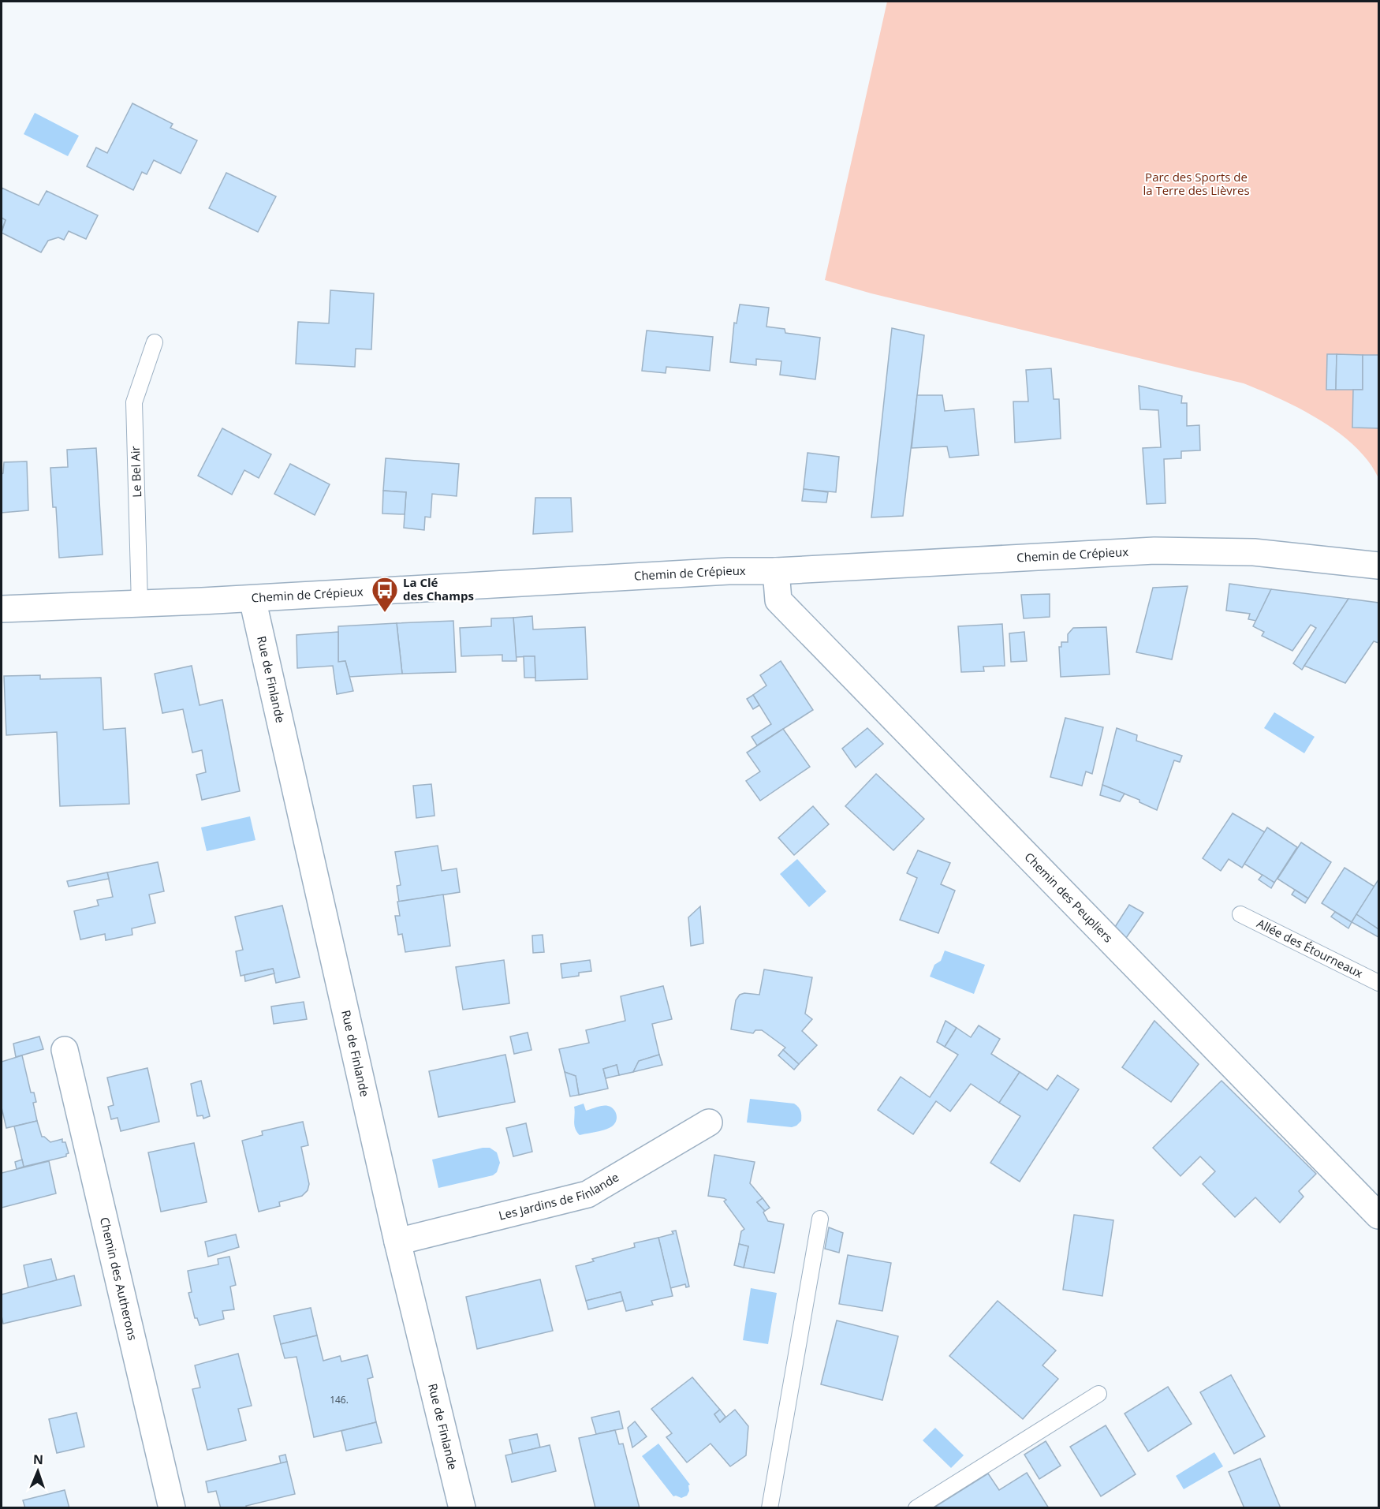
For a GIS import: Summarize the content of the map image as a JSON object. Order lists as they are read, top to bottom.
{
  "streets": {
    "street": [
      "Chemin de Crépieux",
      "Rue de Finlande",
      "Chemin des Peupliers",
      "Les Jardins de Finlande",
      "Chemin des Autherons"
    ],
    "lane": ["Le Bel Air", "Allée des Étourneaux"]
  },
  "crossings": [
    ["Le Bel Air", "Chemin de Crépieux"],
    ["Chemin de Crépieux", "Rue de Finlande"],
    ["Chemin de Crépieux", "Chemin des Peupliers"],
    ["Rue de Finlande", "Les Jardins de Finlande"]
  ],
  "parks": ["Parc des Sports de la Terre des Lièvres"],
  "places": {
    "bus stop": ["La Clé des Champs"]
  },
  "house_numbers": ["146."],
  "north": "top"
}
